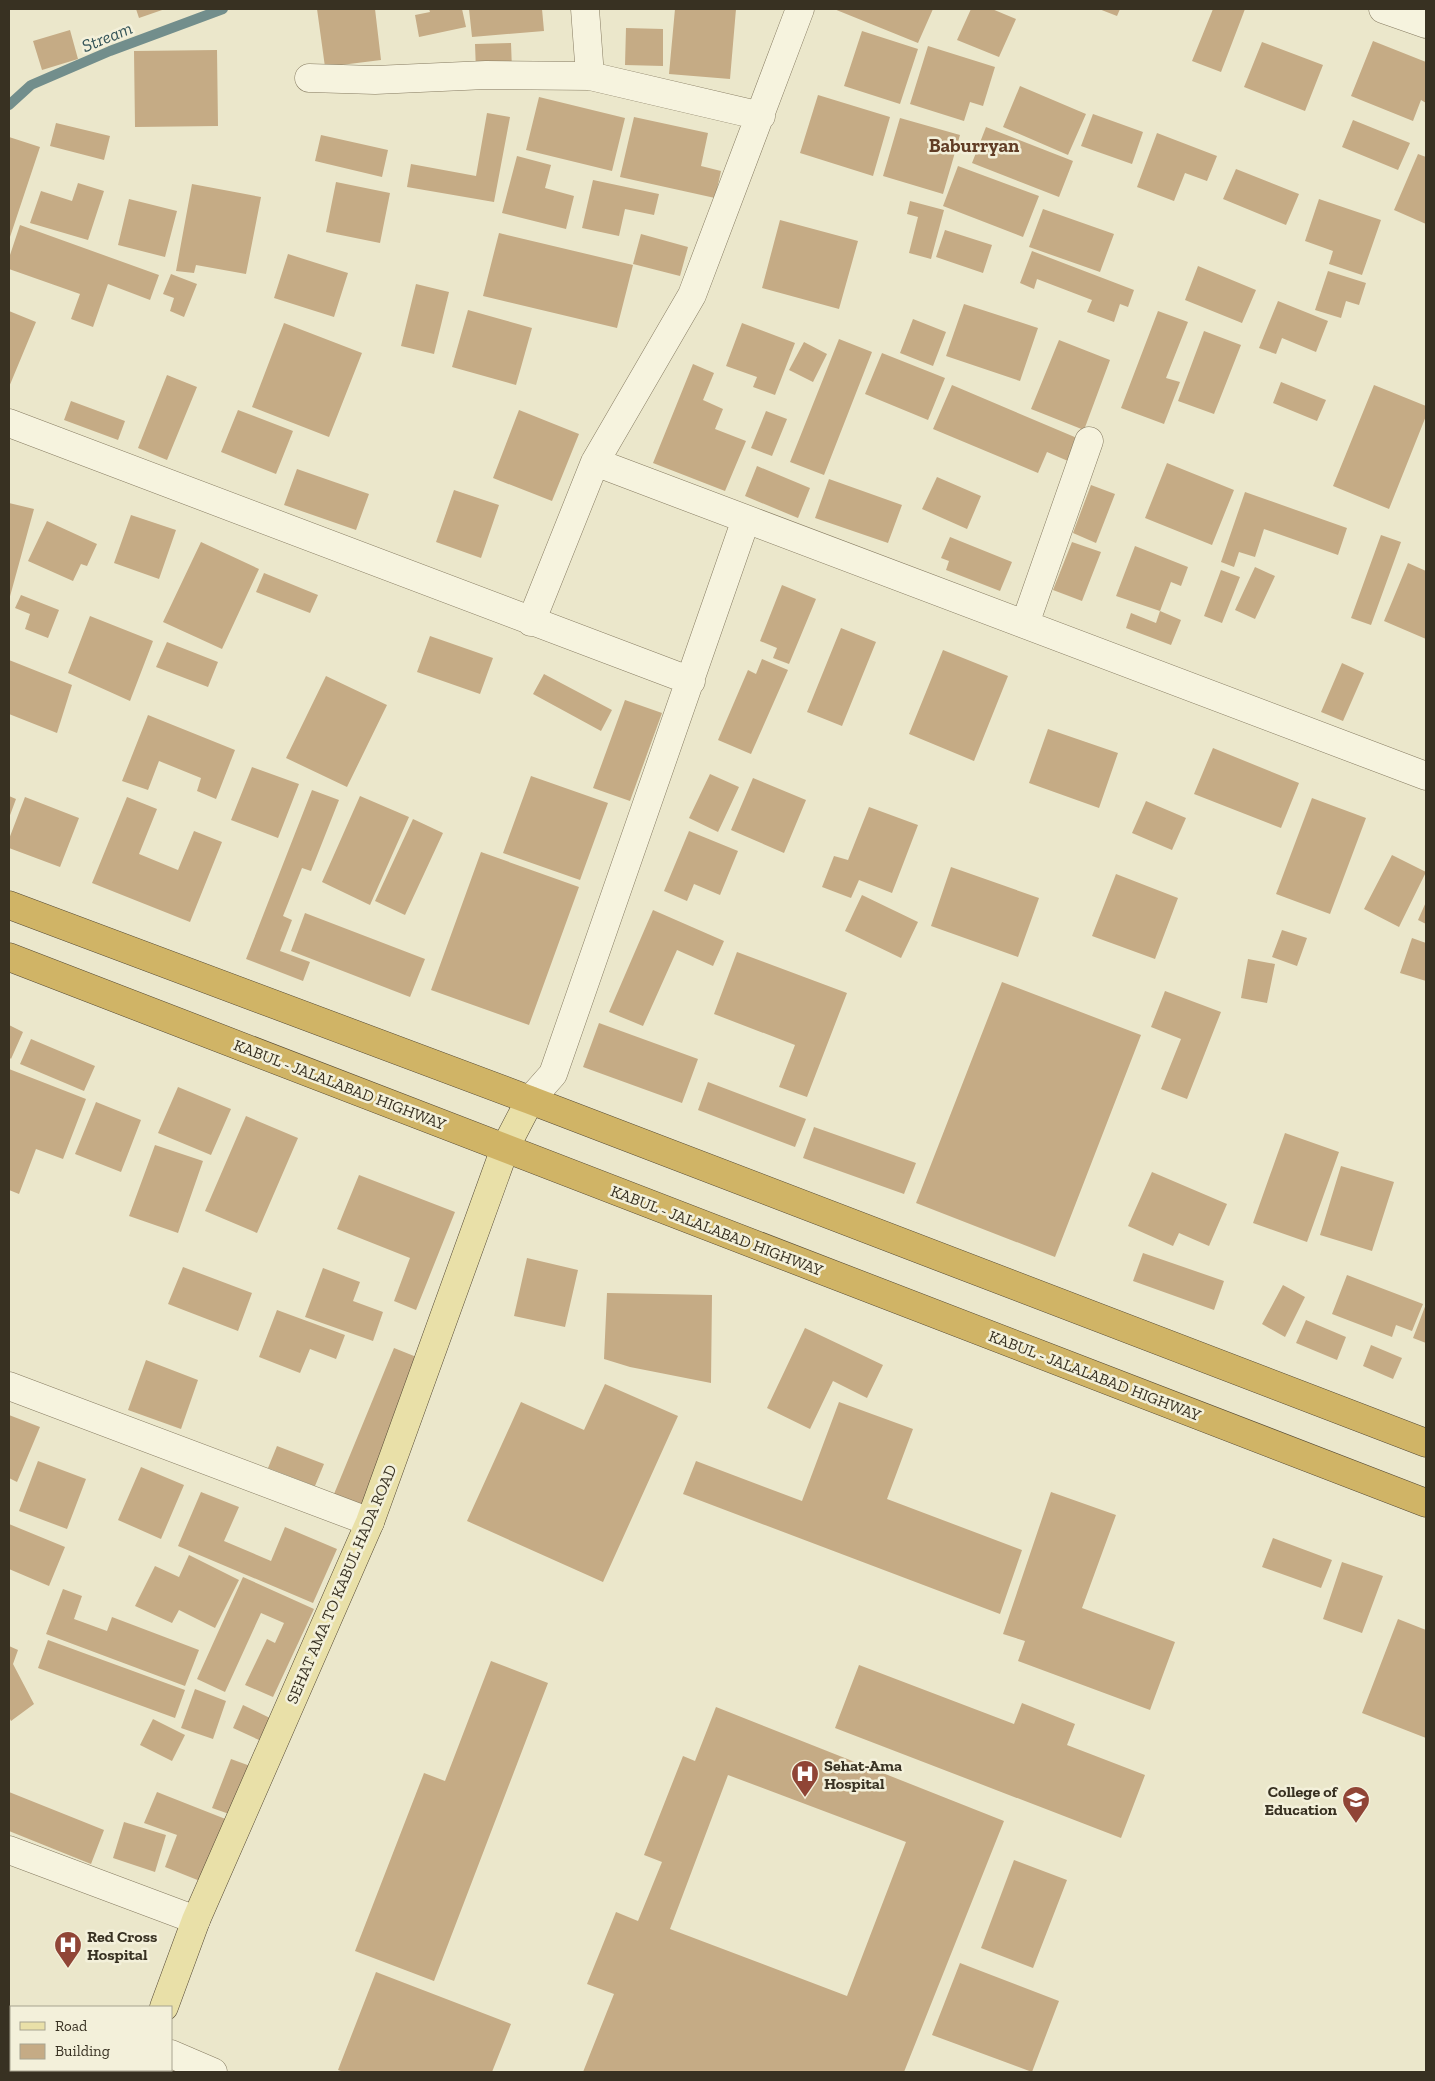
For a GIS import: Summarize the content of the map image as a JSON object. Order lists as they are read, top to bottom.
{
  "streets": {
    "highway": ["KABUL - JALALABAD HIGHWAY"],
    "main road": ["SEHAT AMA TO KABUL HADA ROAD"]
  },
  "crossings": [
    ["KABUL - JALALABAD HIGHWAY", "SEHAT AMA TO KABUL HADA ROAD"]
  ],
  "districts": ["Baburryan"],
  "water": ["Stream"],
  "places": {
    "hospital": ["Sehat-Ama Hospital", "Red Cross Hospital"],
    "school or university": ["College of Education"]
  },
  "legend": ["Road", "Building"]
}
